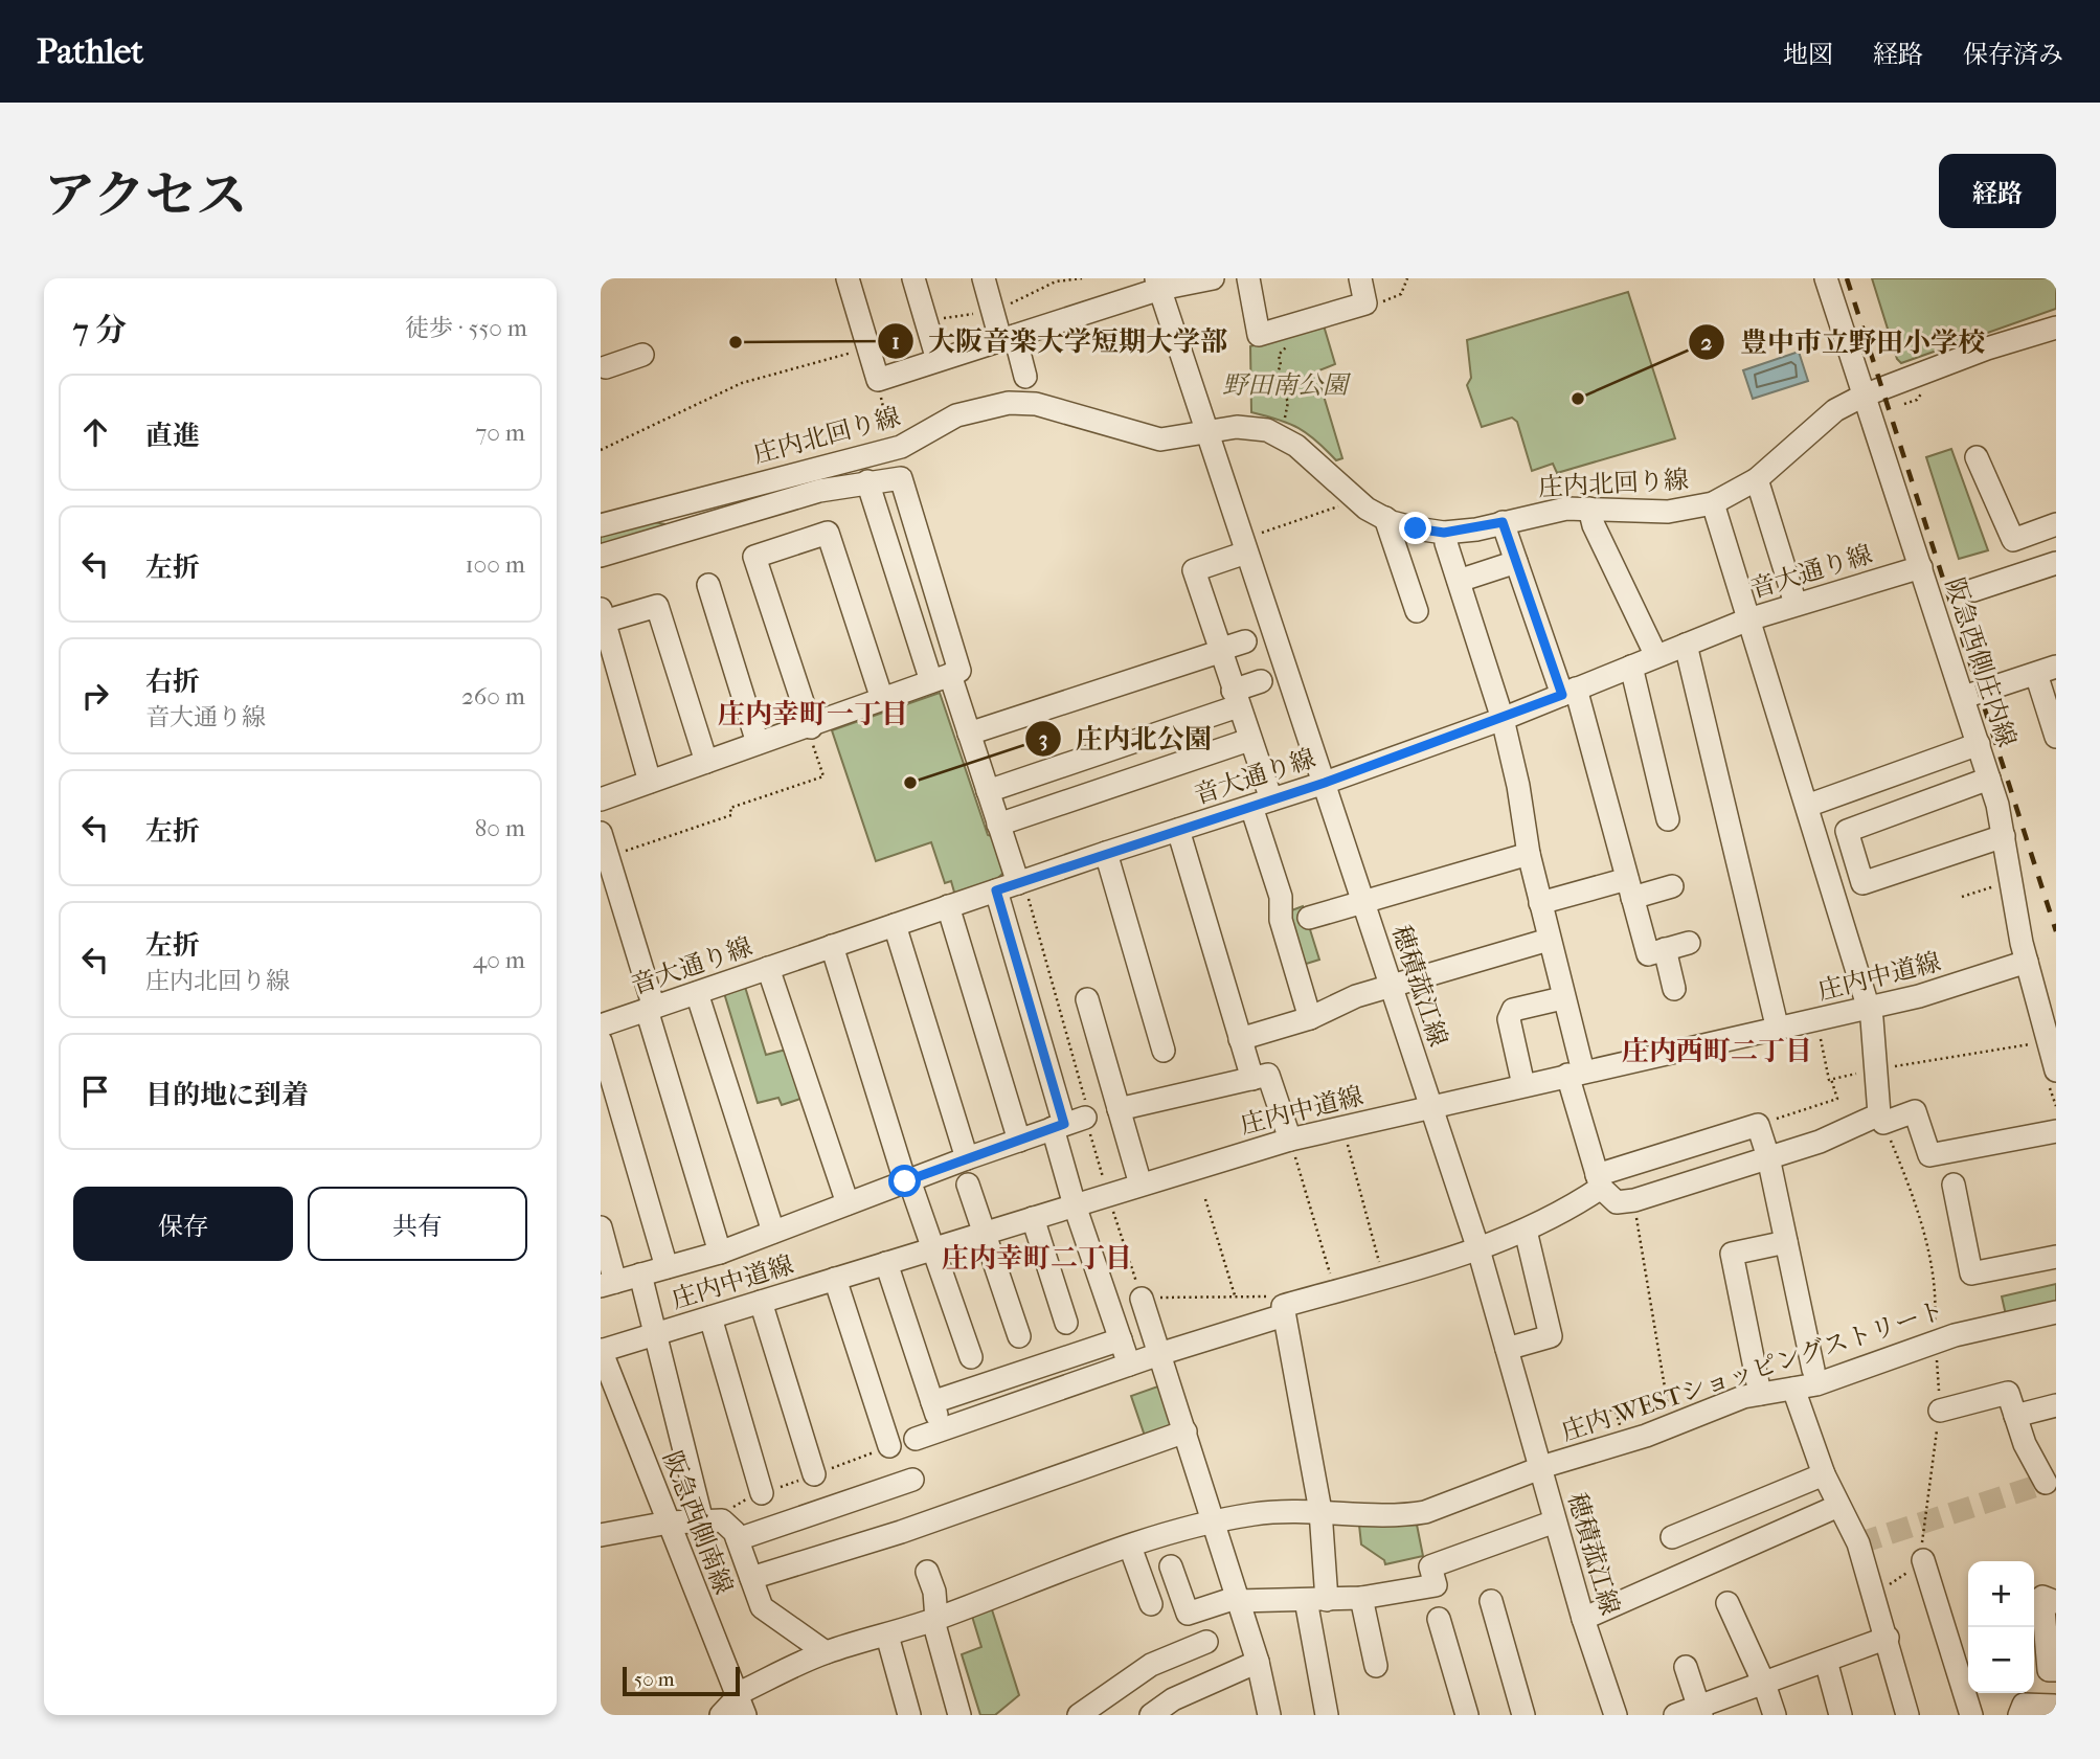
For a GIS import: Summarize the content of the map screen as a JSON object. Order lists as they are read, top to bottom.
{
  "streets": {
    "street": [
      "庄内北回り線",
      "音大通り線",
      "阪急西側庄内線",
      "庄内中道線",
      "穂積菰江線",
      "庄内 WESTショッピングストリート",
      "阪急西側南線"
    ]
  },
  "crossings": [
    ["庄内北回り線", "阪急西側庄内線"],
    ["庄内北回り線", "穂積菰江線"],
    ["音大通り線", "阪急西側庄内線"],
    ["音大通り線", "穂積菰江線"],
    ["阪急西側庄内線", "庄内中道線"],
    ["庄内中道線", "穂積菰江線"],
    ["庄内中道線", "阪急西側南線"],
    ["穂積菰江線", "庄内 WESTショッピングストリート"],
    ["庄内 WESTショッピングストリート", "阪急西側南線"]
  ],
  "districts": ["庄内幸町一丁目", "庄内西町二丁目", "庄内幸町二丁目"],
  "parks": ["野田南公園"],
  "places": ["大阪音楽大学短期大学部", "豊中市立野田小学校", "庄内北公園"],
  "scale_bar": "50 m",
  "page": {
    "header": "Pathlet",
    "nav": ["地図", "経路", "保存済み"],
    "title": "アクセス",
    "buttons": [
      "経路",
      ["保存", "共有"]
    ],
    "heading": ["7 分", "徒歩 · 550 m"],
    "list": [
      ["直進", "70 m"],
      ["左折", "100 m"],
      ["右折", "音大通り線", "260 m"],
      ["左折", "80 m"],
      ["左折", "庄内北回り線", "40 m"],
      "目的地に到着"
    ],
    "map_buttons": ["+", "−"],
    "scale": "50 m"
  }
}
